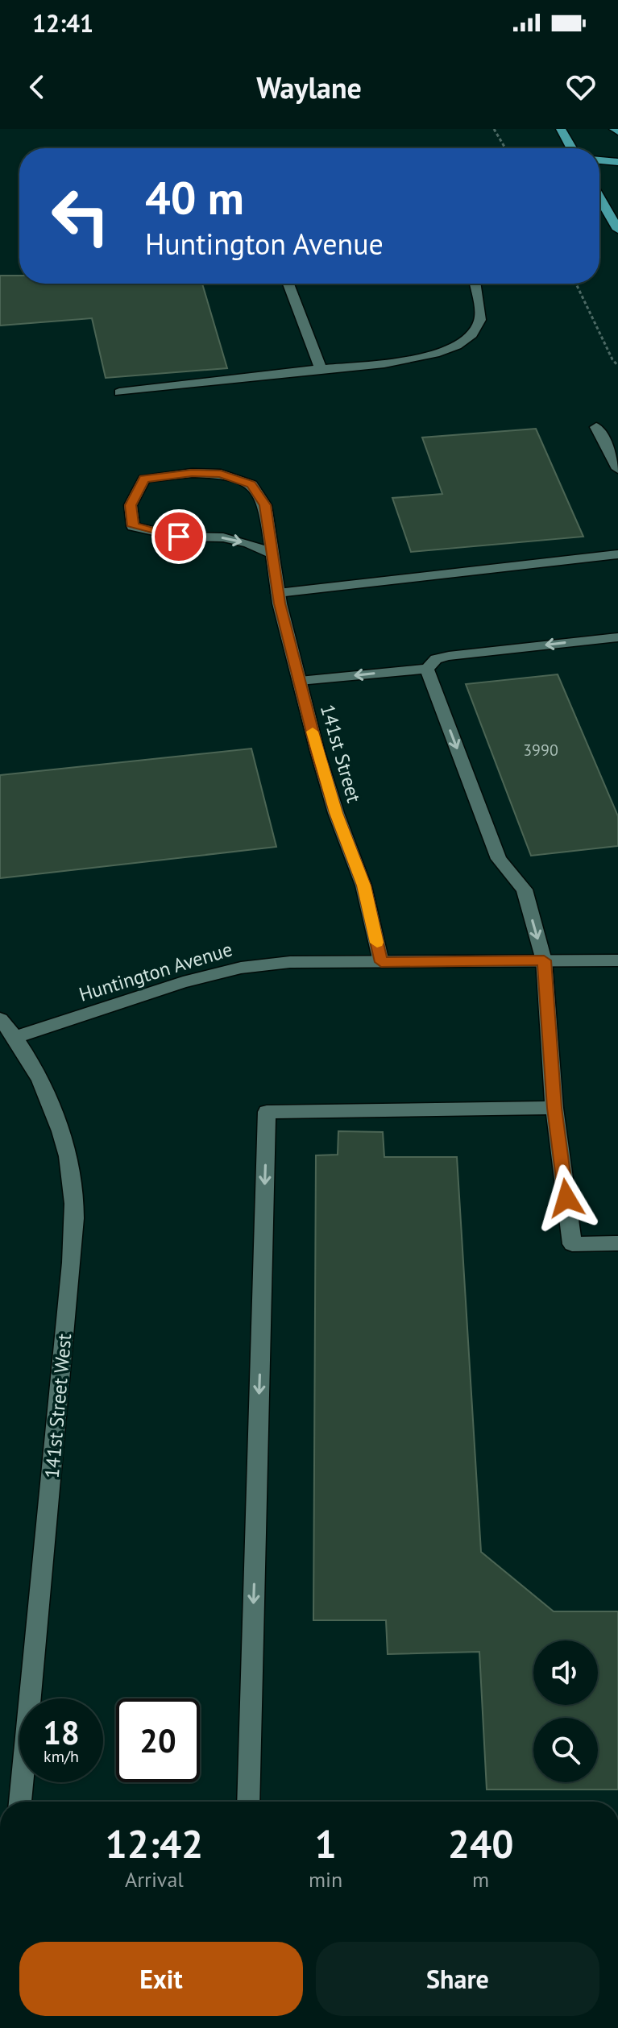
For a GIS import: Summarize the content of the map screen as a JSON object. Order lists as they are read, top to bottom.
{
  "streets": {
    "street": ["141st Street", "Huntington Avenue", "141st Street West"]
  },
  "crossings": [
    ["141st Street", "Huntington Avenue"],
    ["Huntington Avenue", "141st Street West"]
  ],
  "house_numbers": ["3990"],
  "page": {
    "status": "12:41",
    "header": "Waylane",
    "turn": ["40 m", "Huntington Avenue"],
    "speed": "18 km/h",
    "limit": "20",
    "eta": [
      "12:42",
      "Arrival",
      "1",
      "min",
      "240",
      "m"
    ],
    "buttons": ["Exit", "Share"]
  }
}
